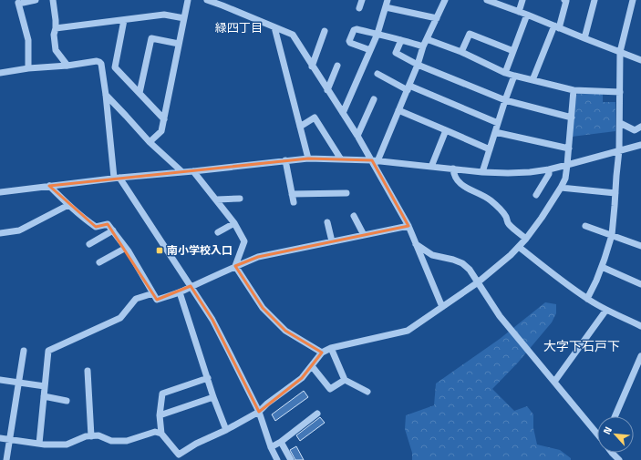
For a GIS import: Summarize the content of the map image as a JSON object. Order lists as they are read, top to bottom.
{
  "districts": ["緑四丁目", "大字下石戸下"],
  "places": {
    "transit": ["南小学校入口"]
  },
  "north": "top left"
}
